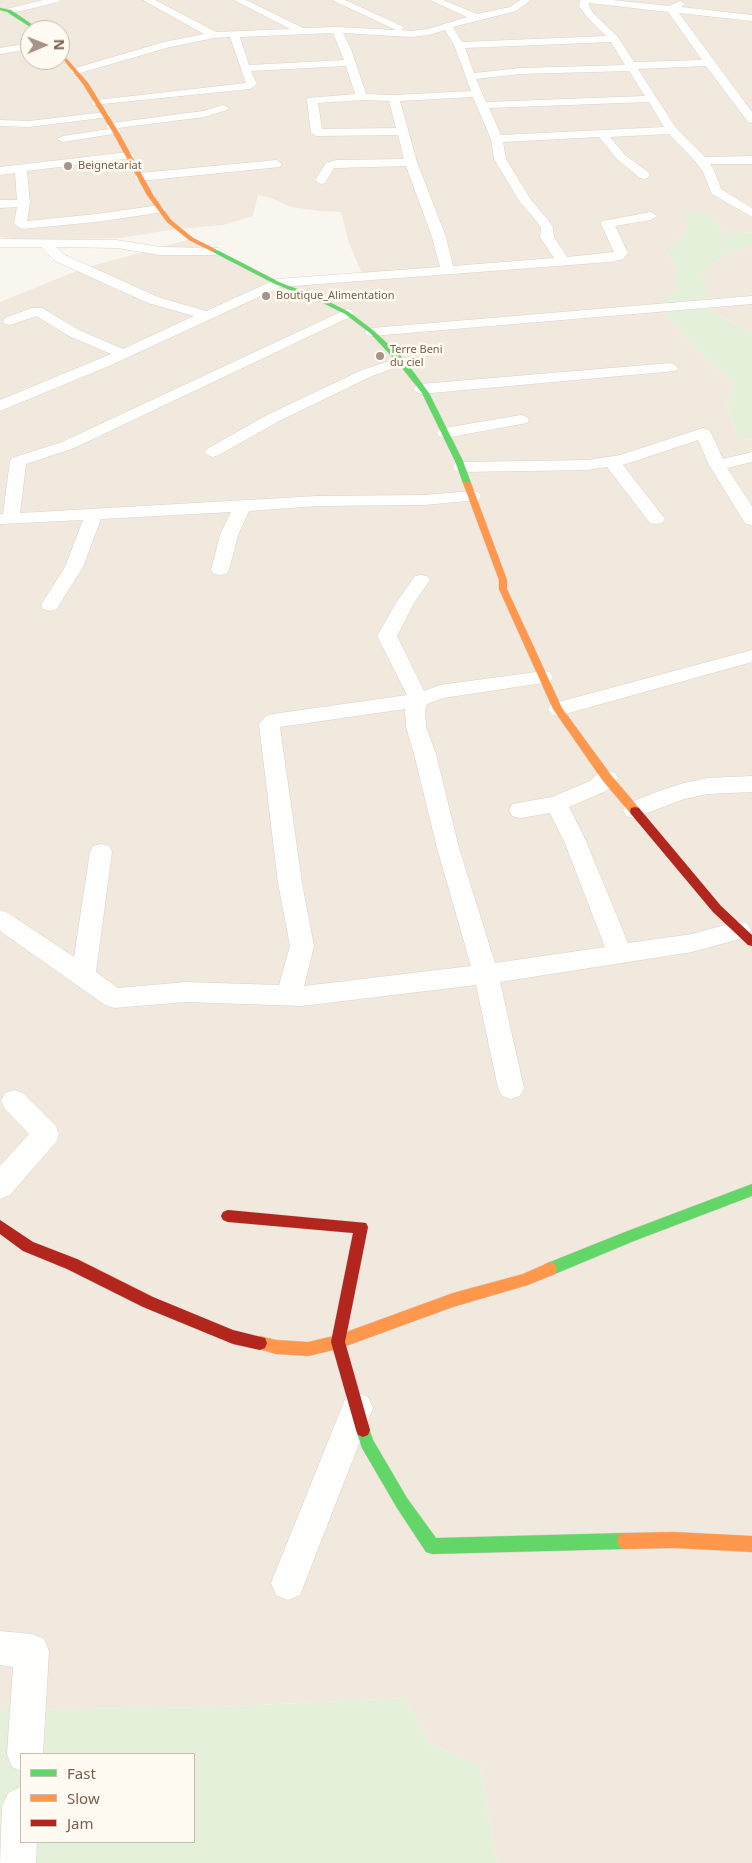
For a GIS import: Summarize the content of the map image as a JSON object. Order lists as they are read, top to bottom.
{
  "places": ["Beignetariat", "Boutique_Alimentation", "Terre Beni du ciel"],
  "legend": ["Fast", "Slow", "Jam"],
  "north": "right"
}
